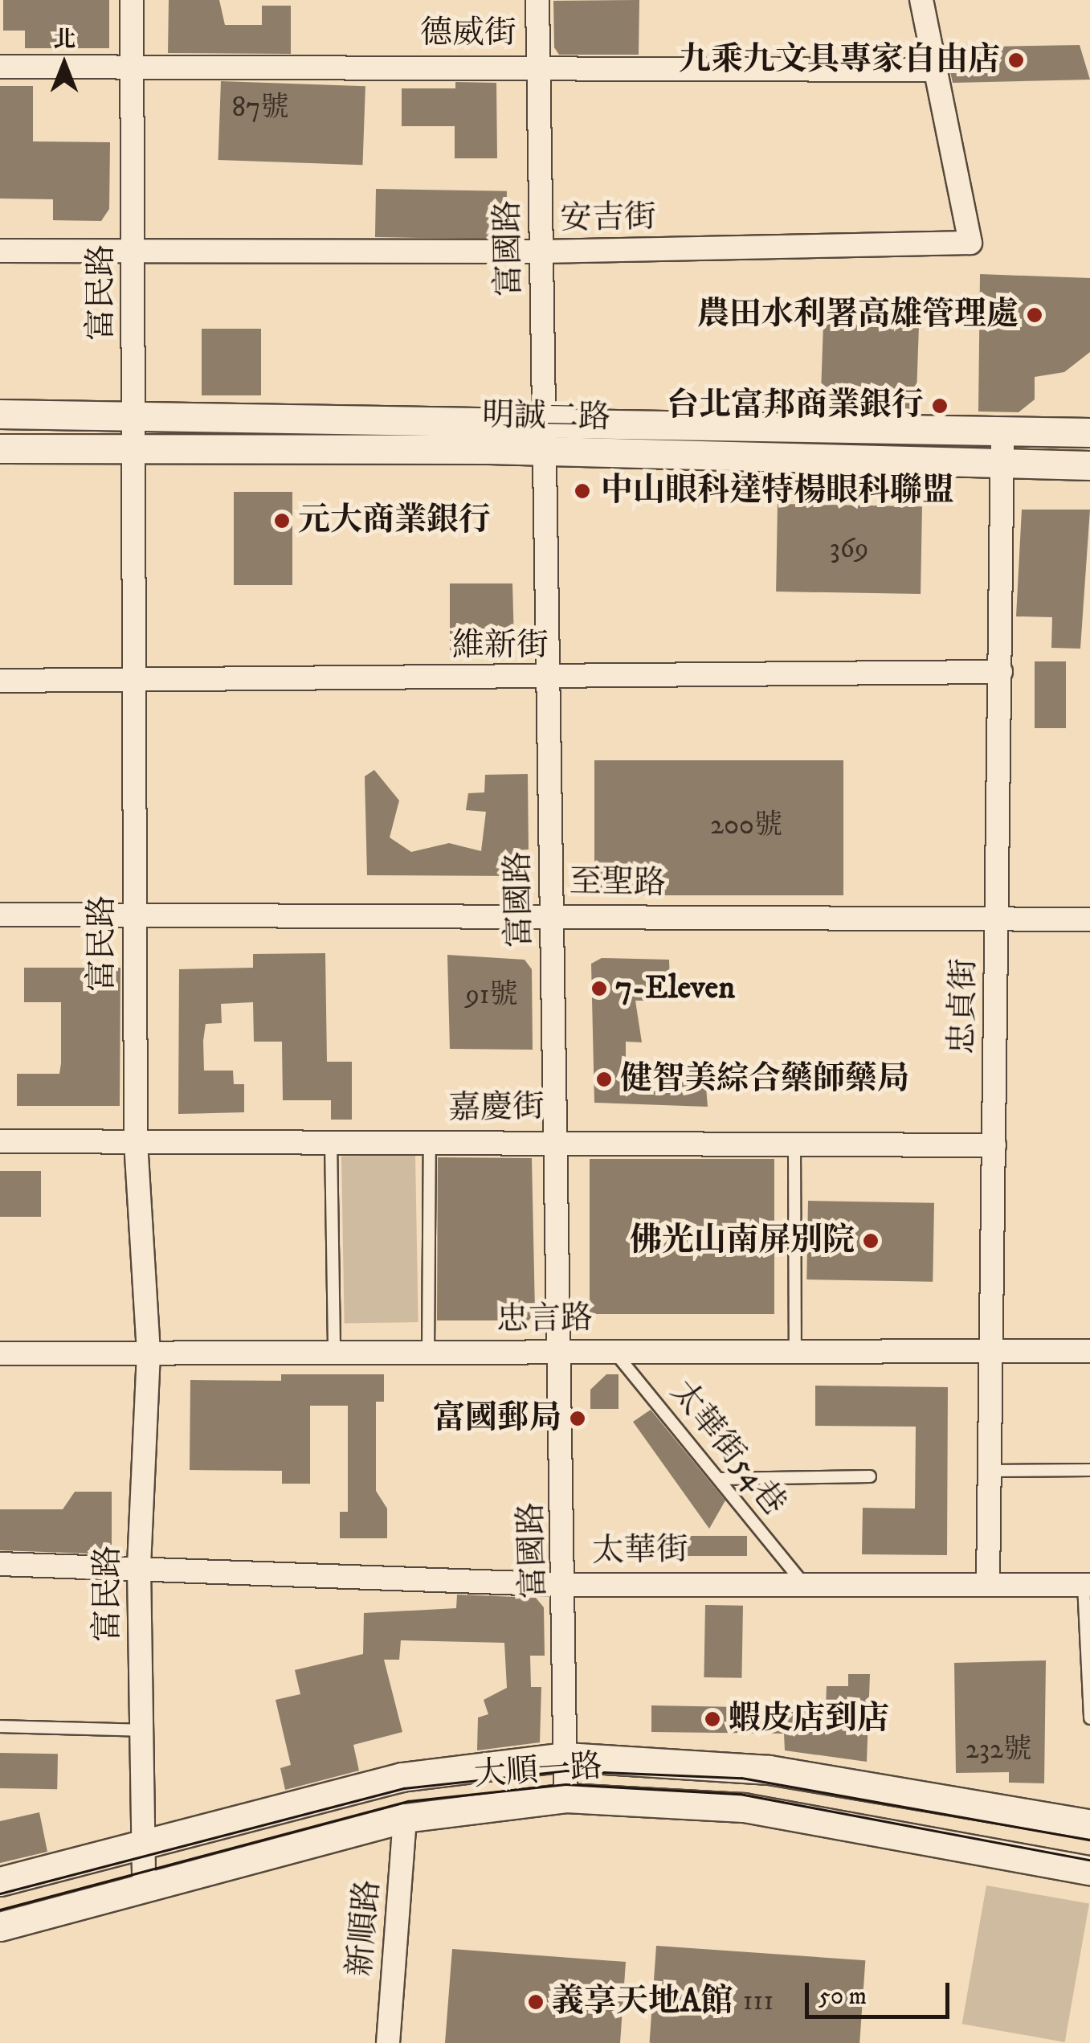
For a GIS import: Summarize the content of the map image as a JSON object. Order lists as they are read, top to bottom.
{
  "streets": {
    "street": [
      "德威街",
      "安吉街",
      "富國路",
      "富民路",
      "明誠二路",
      "維新街",
      "至聖路",
      "忠貞街",
      "嘉慶街",
      "忠言路",
      "太華街",
      "大順一路",
      "新順路"
    ],
    "lane": ["太華街54巷"]
  },
  "crossings": [
    ["德威街", "安吉街"],
    ["德威街", "富國路"],
    ["德威街", "富民路"],
    ["安吉街", "富國路"],
    ["安吉街", "富民路"],
    ["富國路", "明誠二路"],
    ["富國路", "維新街"],
    ["富國路", "至聖路"],
    ["富國路", "嘉慶街"],
    ["富國路", "忠言路"],
    ["富國路", "太華街"],
    ["富國路", "大順一路"],
    ["富民路", "明誠二路"],
    ["富民路", "維新街"],
    ["富民路", "至聖路"],
    ["富民路", "嘉慶街"],
    ["富民路", "忠言路"],
    ["富民路", "太華街"],
    ["富民路", "大順一路"],
    ["明誠二路", "忠貞街"],
    ["維新街", "忠貞街"],
    ["至聖路", "忠貞街"],
    ["忠貞街", "嘉慶街"],
    ["忠貞街", "忠言路"],
    ["忠貞街", "太華街"],
    ["忠言路", "太華街54巷"],
    ["太華街54巷", "太華街"],
    ["大順一路", "新順路"]
  ],
  "places": [
    "九乘九文具專家自由店",
    "農田水利署高雄管理處",
    "台北富邦商業銀行",
    "中山眼科達特楊眼科聯盟",
    "元大商業銀行",
    "7-Eleven",
    "健智美綜合藥師藥局",
    "佛光山南屏別院",
    "富國郵局",
    "蝦皮店到店",
    "義享天地A館"
  ],
  "house_numbers": [
    "87號",
    "369",
    "200號",
    "91號",
    "232號",
    "111"
  ],
  "scale_bar": "50 m",
  "north": "top"
}
